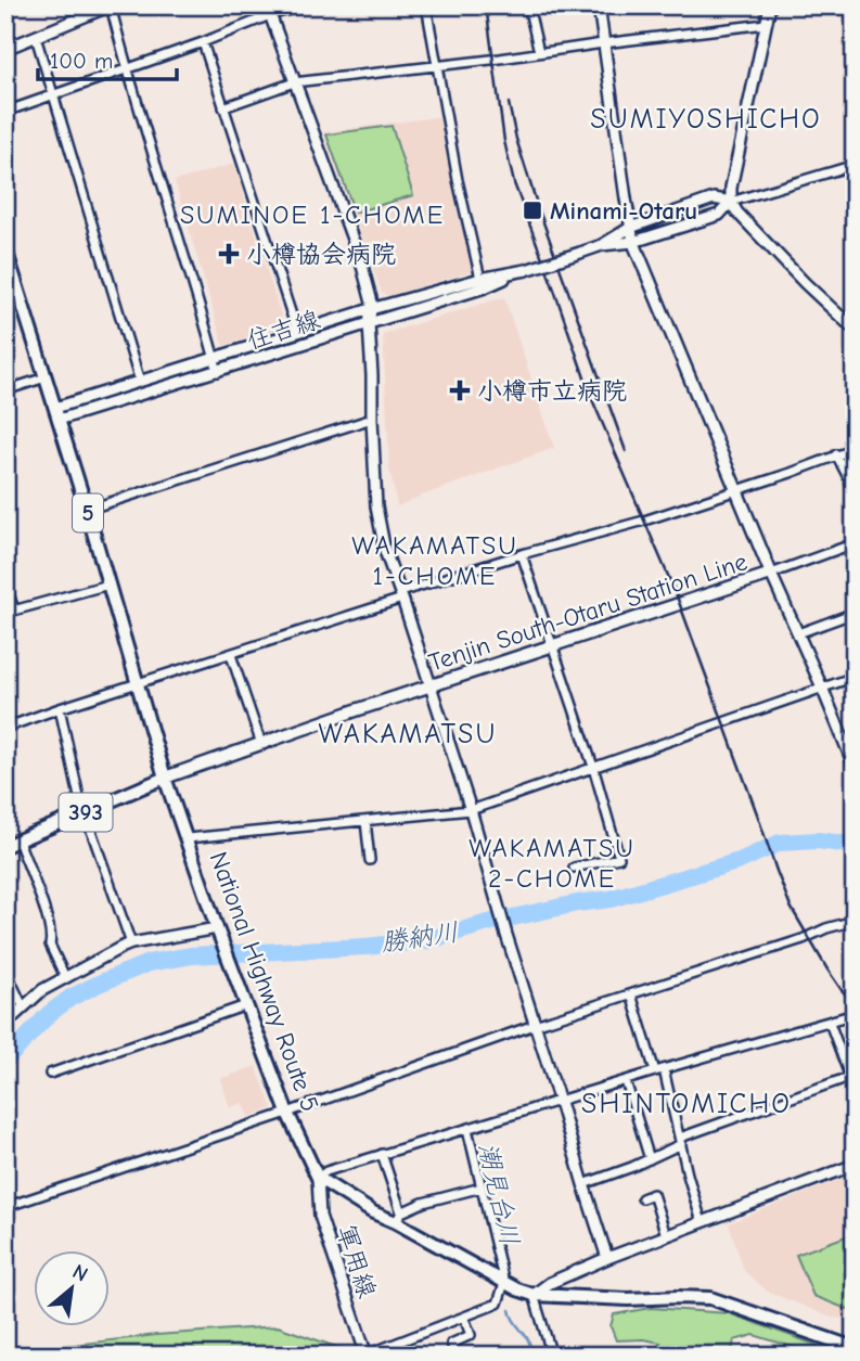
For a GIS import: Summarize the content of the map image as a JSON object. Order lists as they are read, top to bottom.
{
  "streets": {
    "highway": ["5", "393", "National Highway Route 5"],
    "main road": ["Tenjin South-Otaru Station Line"],
    "street": ["住吉線", "軍用線"]
  },
  "crossings": [
    ["住吉線", "Tenjin South-Otaru Station Line"],
    ["住吉線", "National Highway Route 5"],
    ["Tenjin South-Otaru Station Line", "393"],
    ["Tenjin South-Otaru Station Line", "National Highway Route 5"],
    ["393", "National Highway Route 5"],
    ["National Highway Route 5", "軍用線"]
  ],
  "districts": [
    "SUMIYOSHICHO",
    "SUMINOE 1-CHOME",
    "WAKAMATSU 1-CHOME",
    "WAKAMATSU",
    "WAKAMATSU 2-CHOME",
    "SHINTOMICHO"
  ],
  "water": ["勝納川", "潮見台川"],
  "places": {
    "transit": ["Minami-Otaru"],
    "health": ["小樽協会病院", "小樽市立病院"]
  },
  "scale_bar": "100 m",
  "north": "top right"
}
